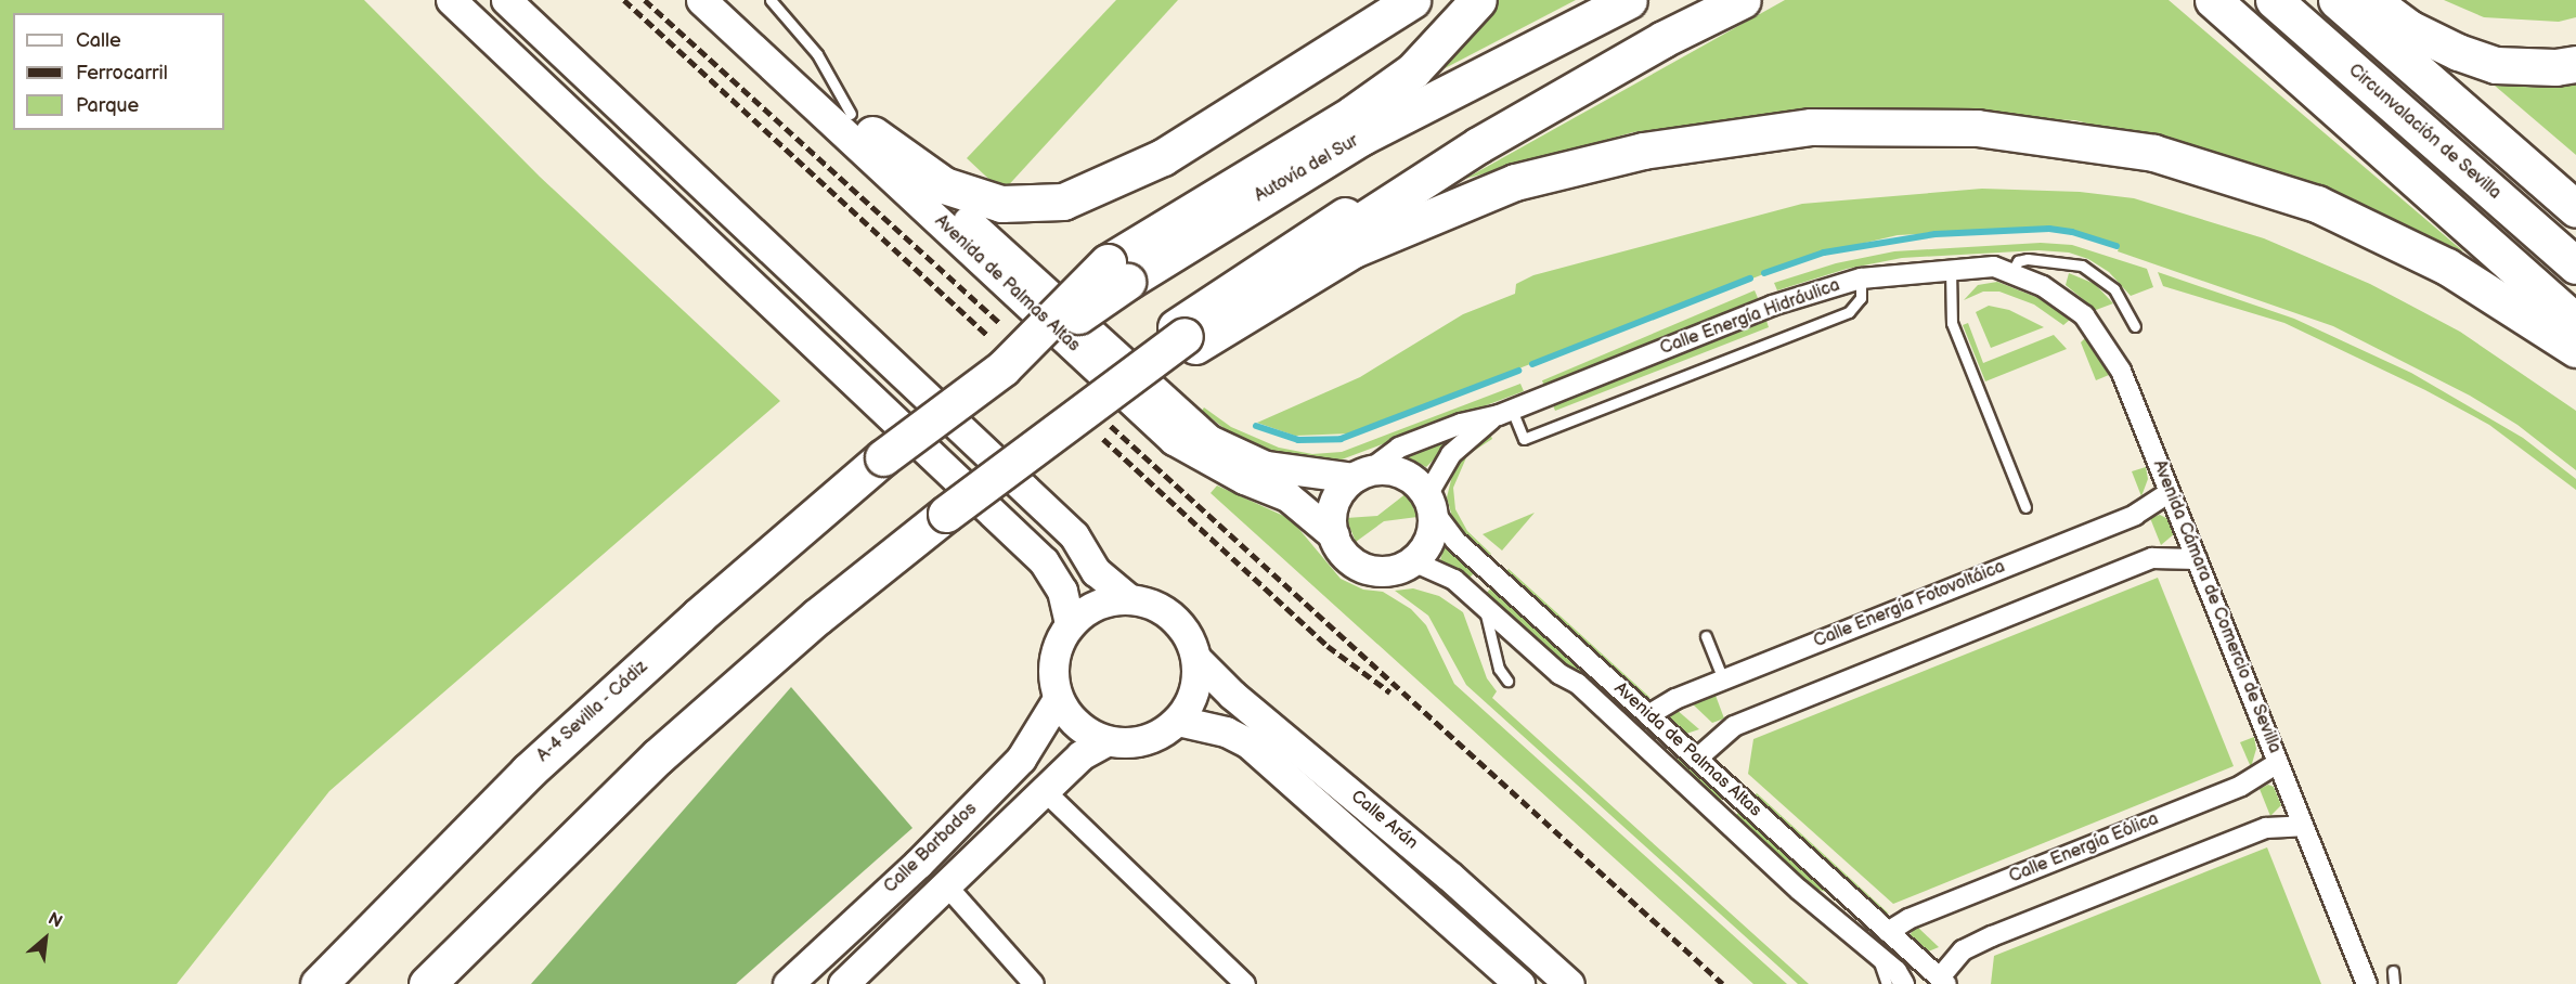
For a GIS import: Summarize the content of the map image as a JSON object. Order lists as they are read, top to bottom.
{
  "streets": {
    "highway": ["Circunvalación de Sevilla", "Autovía del Sur", "A-4 Sevilla - Cádiz"],
    "street": [
      "Avenida de Palmas Altas",
      "Calle Energía Hidráulica",
      "Calle Energía Fotovoltáica",
      "Avenida Cámara de Comercio de Sevilla",
      "Calle Arán",
      "Calle Barbados",
      "Calle Energía Eólica"
    ]
  },
  "crossings": [
    ["Autovía del Sur", "A-4 Sevilla - Cádiz"],
    ["Avenida de Palmas Altas", "Calle Energía Hidráulica"],
    ["Avenida de Palmas Altas", "Calle Energía Fotovoltáica"],
    ["Avenida de Palmas Altas", "Calle Energía Eólica"],
    ["Calle Energía Hidráulica", "Avenida Cámara de Comercio de Sevilla"],
    ["Calle Energía Fotovoltáica", "Avenida Cámara de Comercio de Sevilla"],
    ["Avenida Cámara de Comercio de Sevilla", "Calle Energía Eólica"],
    ["Calle Arán", "Calle Barbados"]
  ],
  "legend": ["Calle", "Ferrocarril", "Parque"],
  "north": "top right"
}
